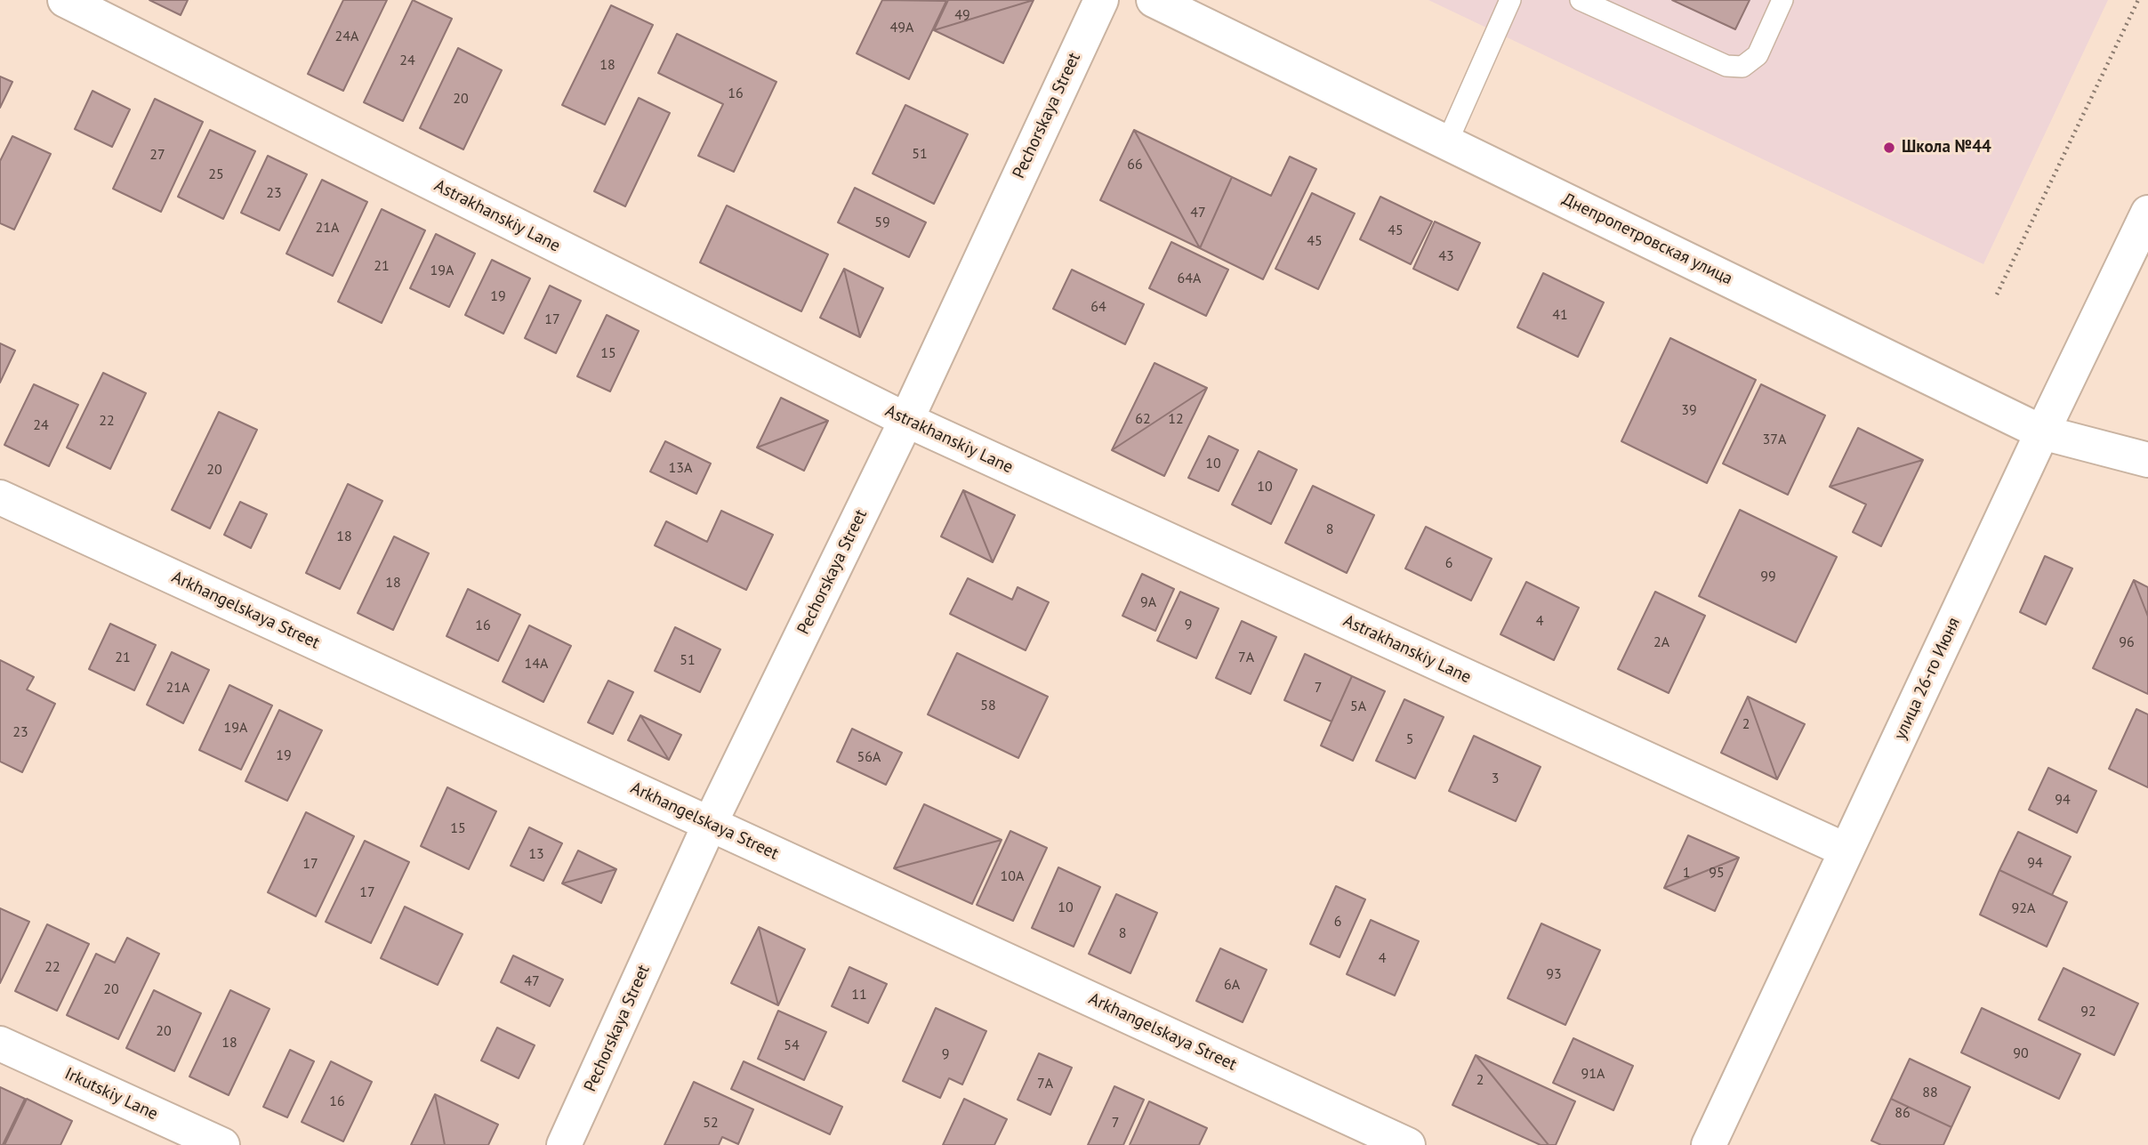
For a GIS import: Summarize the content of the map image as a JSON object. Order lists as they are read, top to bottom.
{
  "streets": {
    "street": [
      "Pechorskaya Street",
      "Astrakhanskiy Lane",
      "Днепропетровская улица",
      "Arkhangelskaya Street",
      "улица 26-го Июня",
      "Irkutskiy Lane"
    ]
  },
  "crossings": [
    ["Pechorskaya Street", "Astrakhanskiy Lane"],
    ["Pechorskaya Street", "Arkhangelskaya Street"],
    ["Astrakhanskiy Lane", "улица 26-го Июня"],
    ["Днепропетровская улица", "улица 26-го Июня"]
  ],
  "places": ["Школа №44"],
  "house_numbers": [
    "49",
    "49А",
    "24А",
    "24",
    "18",
    "16",
    "20",
    "51",
    "27",
    "66",
    "25",
    "23",
    "47",
    "59",
    "21А",
    "45",
    "45",
    "43",
    "21",
    "19А",
    "64А",
    "19",
    "64",
    "41",
    "17",
    "15",
    "39",
    "62",
    "12",
    "22",
    "24",
    "37А",
    "10",
    "13А",
    "20",
    "10",
    "8",
    "18",
    "6",
    "99",
    "18",
    "9А",
    "4",
    "9",
    "16",
    "2А",
    "96",
    "21",
    "7А",
    "51",
    "14А",
    "21А",
    "7",
    "58",
    "5А",
    "2",
    "19А",
    "23",
    "5",
    "19",
    "56А",
    "3",
    "94",
    "15",
    "13",
    "94",
    "17",
    "1",
    "95",
    "10А",
    "17",
    "10",
    "92А",
    "6",
    "8",
    "4",
    "22",
    "93",
    "47",
    "6А",
    "20",
    "11",
    "92",
    "20",
    "18",
    "54",
    "90",
    "9",
    "91А",
    "2",
    "7А",
    "88",
    "16",
    "86",
    "52",
    "7"
  ]
}
